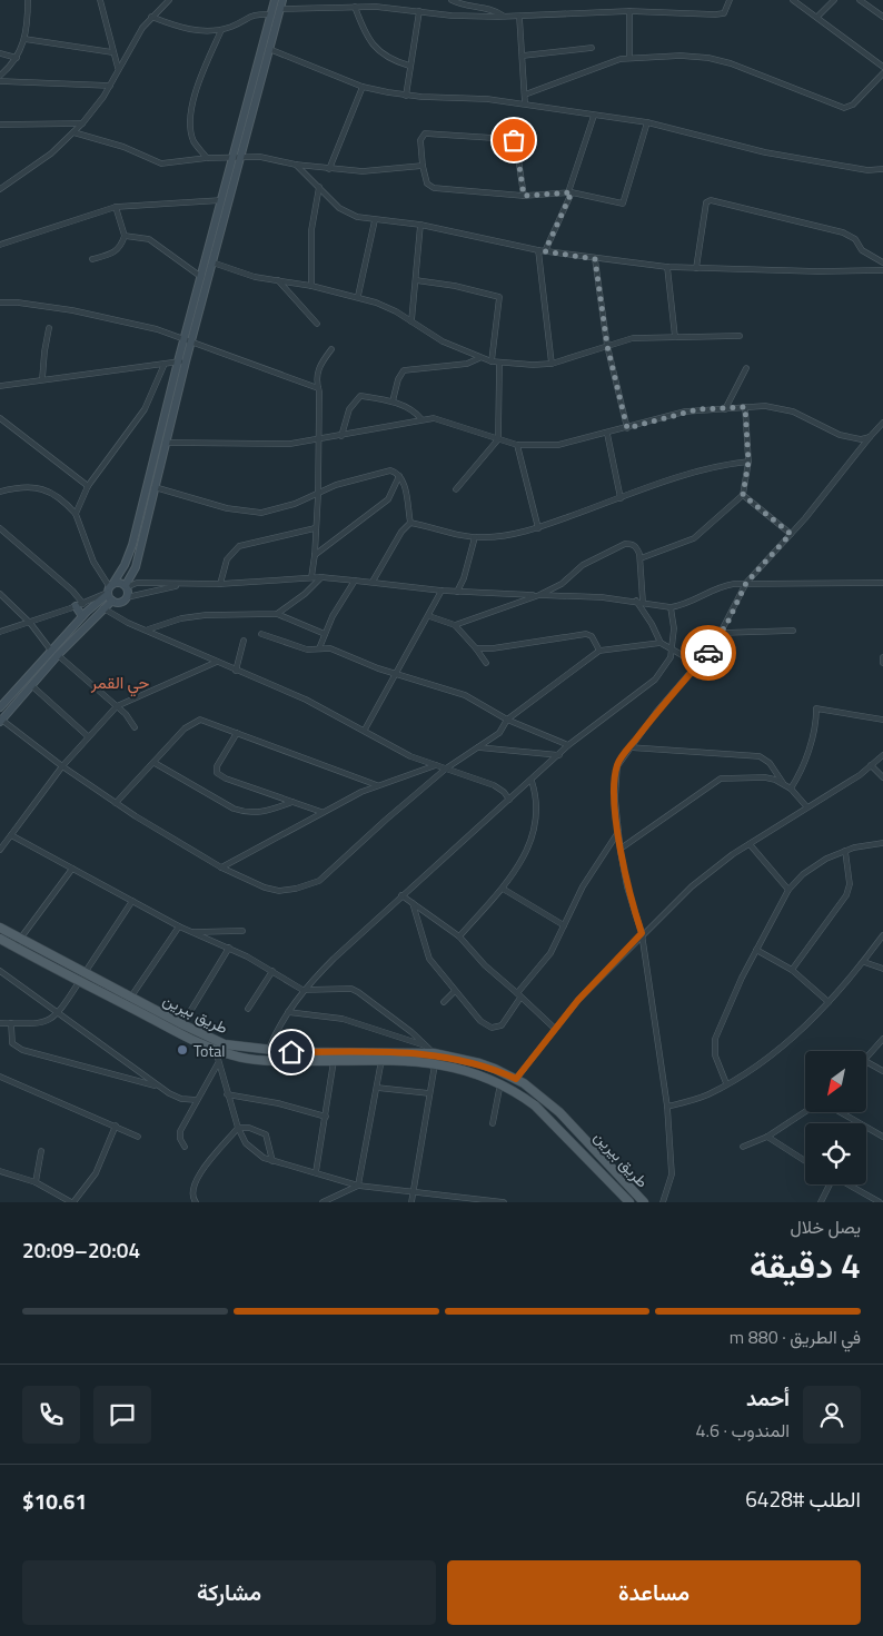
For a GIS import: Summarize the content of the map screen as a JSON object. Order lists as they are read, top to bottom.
{
  "streets": {
    "main road": ["طريق بيرين"]
  },
  "districts": ["حي القمر"],
  "places": ["Total"],
  "north": "bottom left",
  "page": {
    "heading": ["4 دقيقة", "يصل خلال", "20:04–20:09"],
    "panel": [
      "أحمد",
      "المندوب · 4.6",
      "الطلب #6428",
      "$10.61"
    ],
    "bar": "في الطريق · 880 m",
    "buttons": ["مساعدة", "مشاركة"]
  }
}
